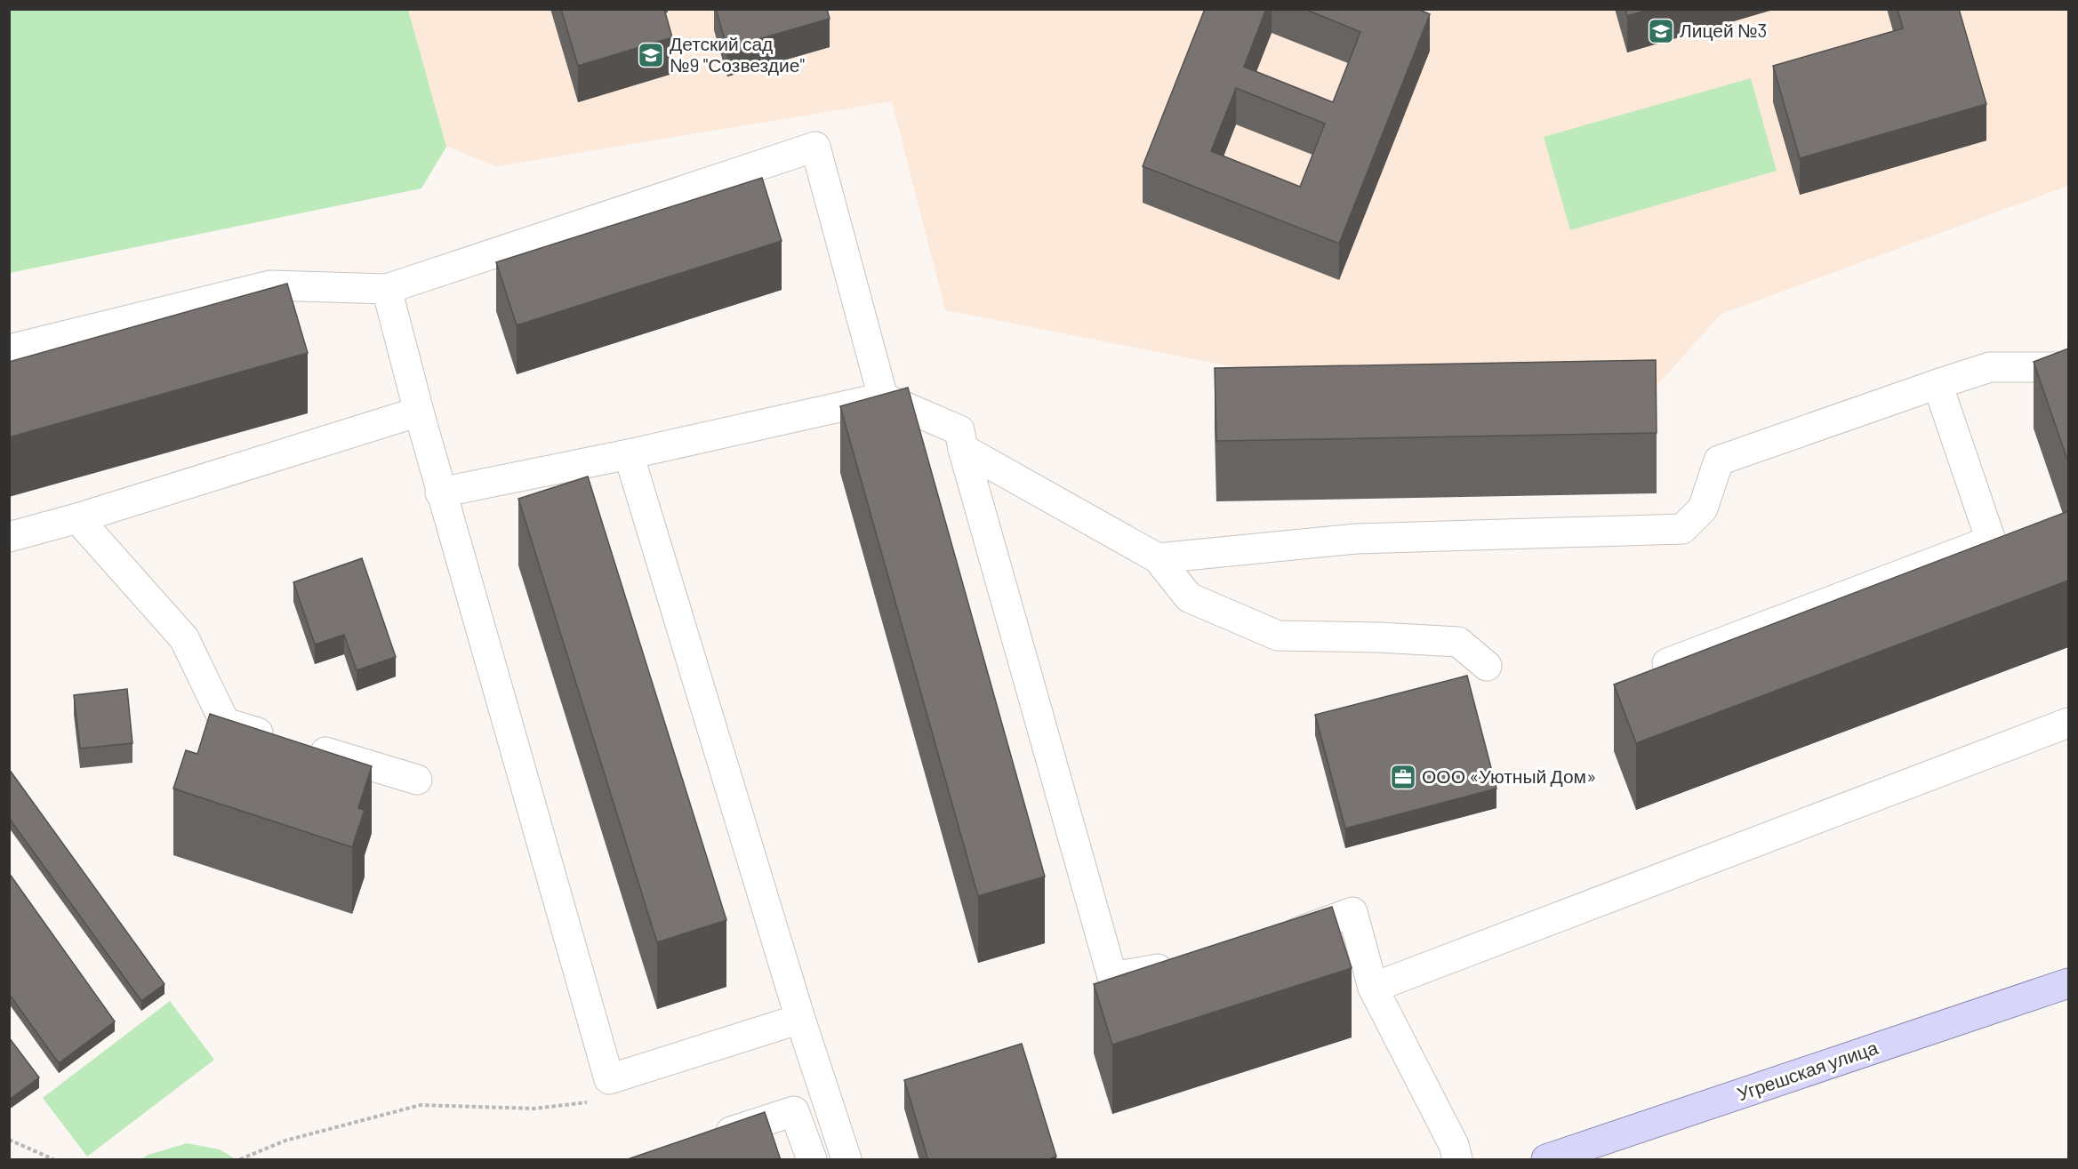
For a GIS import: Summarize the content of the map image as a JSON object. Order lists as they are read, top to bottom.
{
  "streets": {
    "main road": ["Угрешская улица"]
  },
  "places": {
    "school or university": ["Лицей №3", "Детский сад №9 \"Созвездие\""],
    "office": ["ООО «Уютный Дом»"]
  }
}
